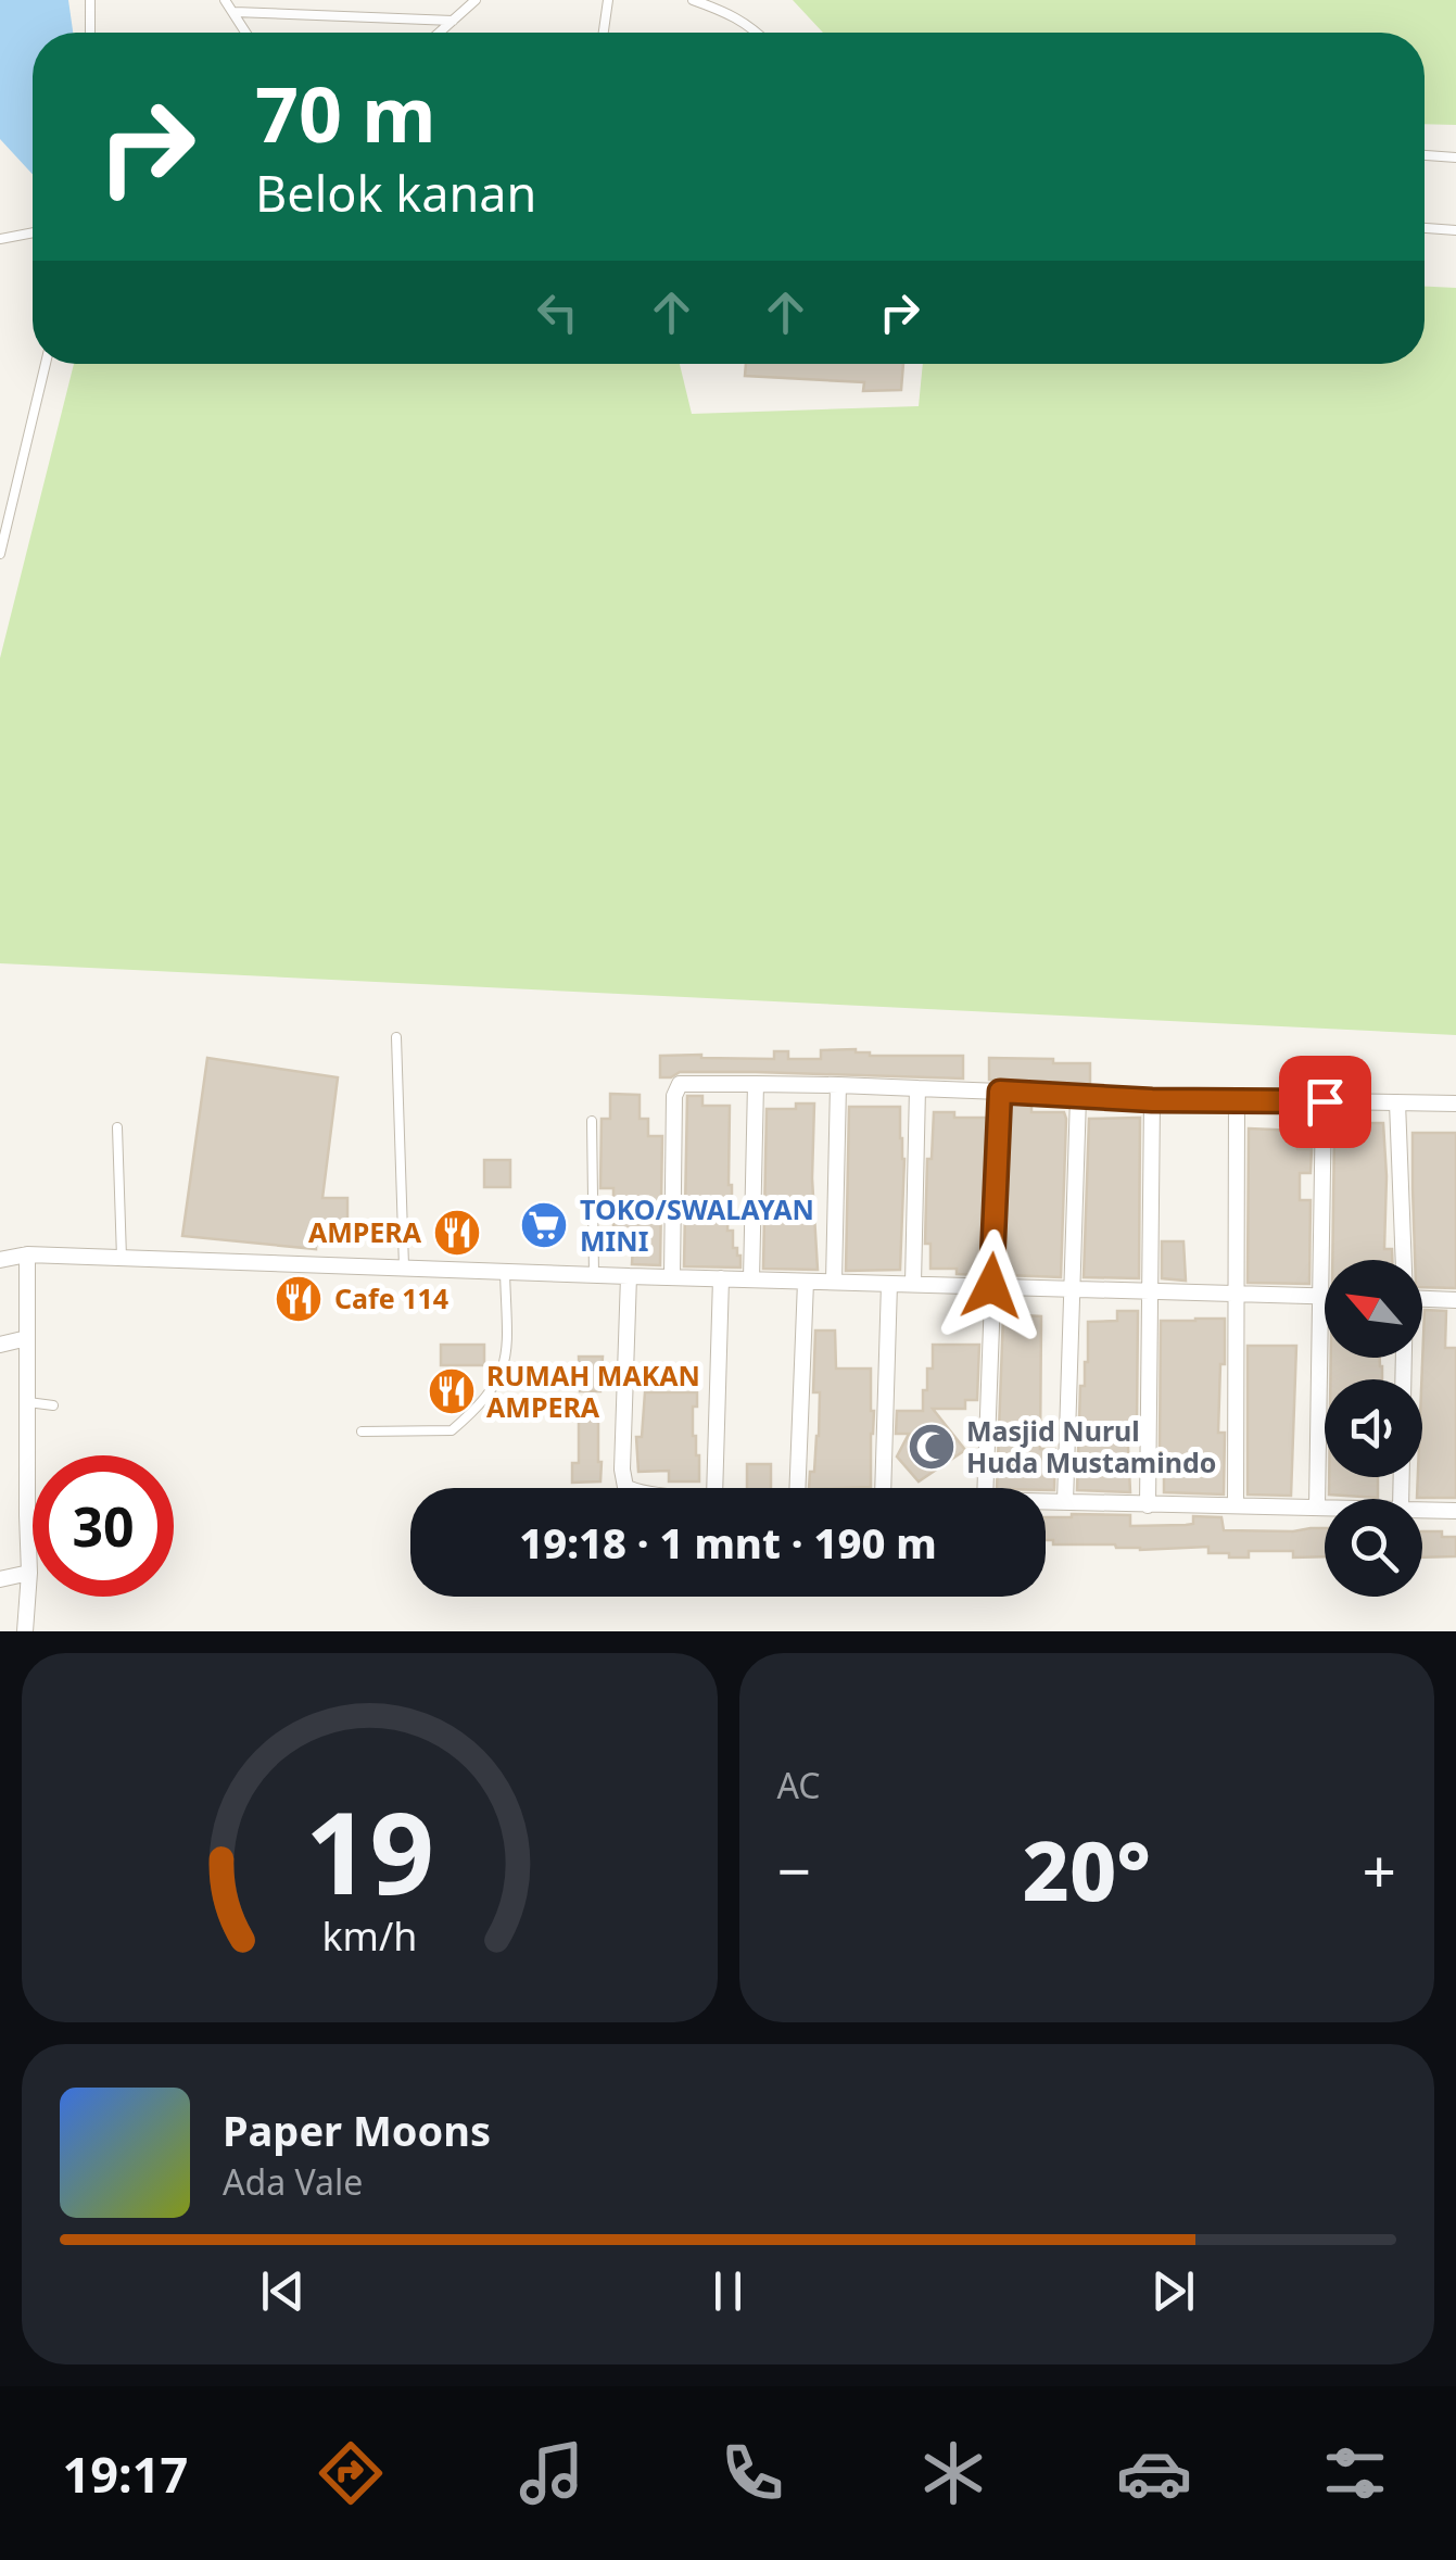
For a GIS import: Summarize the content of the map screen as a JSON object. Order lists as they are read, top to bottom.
{
  "places": {
    "supermarket": ["TOKO/SWALAYAN MINI"],
    "restaurant": ["AMPERA", "Cafe 114", "RUMAH MAKAN AMPERA"],
    "mosque": ["Masjid Nurul Huda Mustamindo"]
  },
  "north": "top left",
  "page": {
    "turn": ["70 m", "Belok kanan"],
    "limit": "30",
    "trip": "19:18 · 1 mnt · 190 m",
    "tile": "AC",
    "heat": ["−", "20°", "+"],
    "song": ["Paper Moons", "Ada Vale"],
    "tabs": "19:17",
    "gauge": ["19", "km/h"]
  }
}
